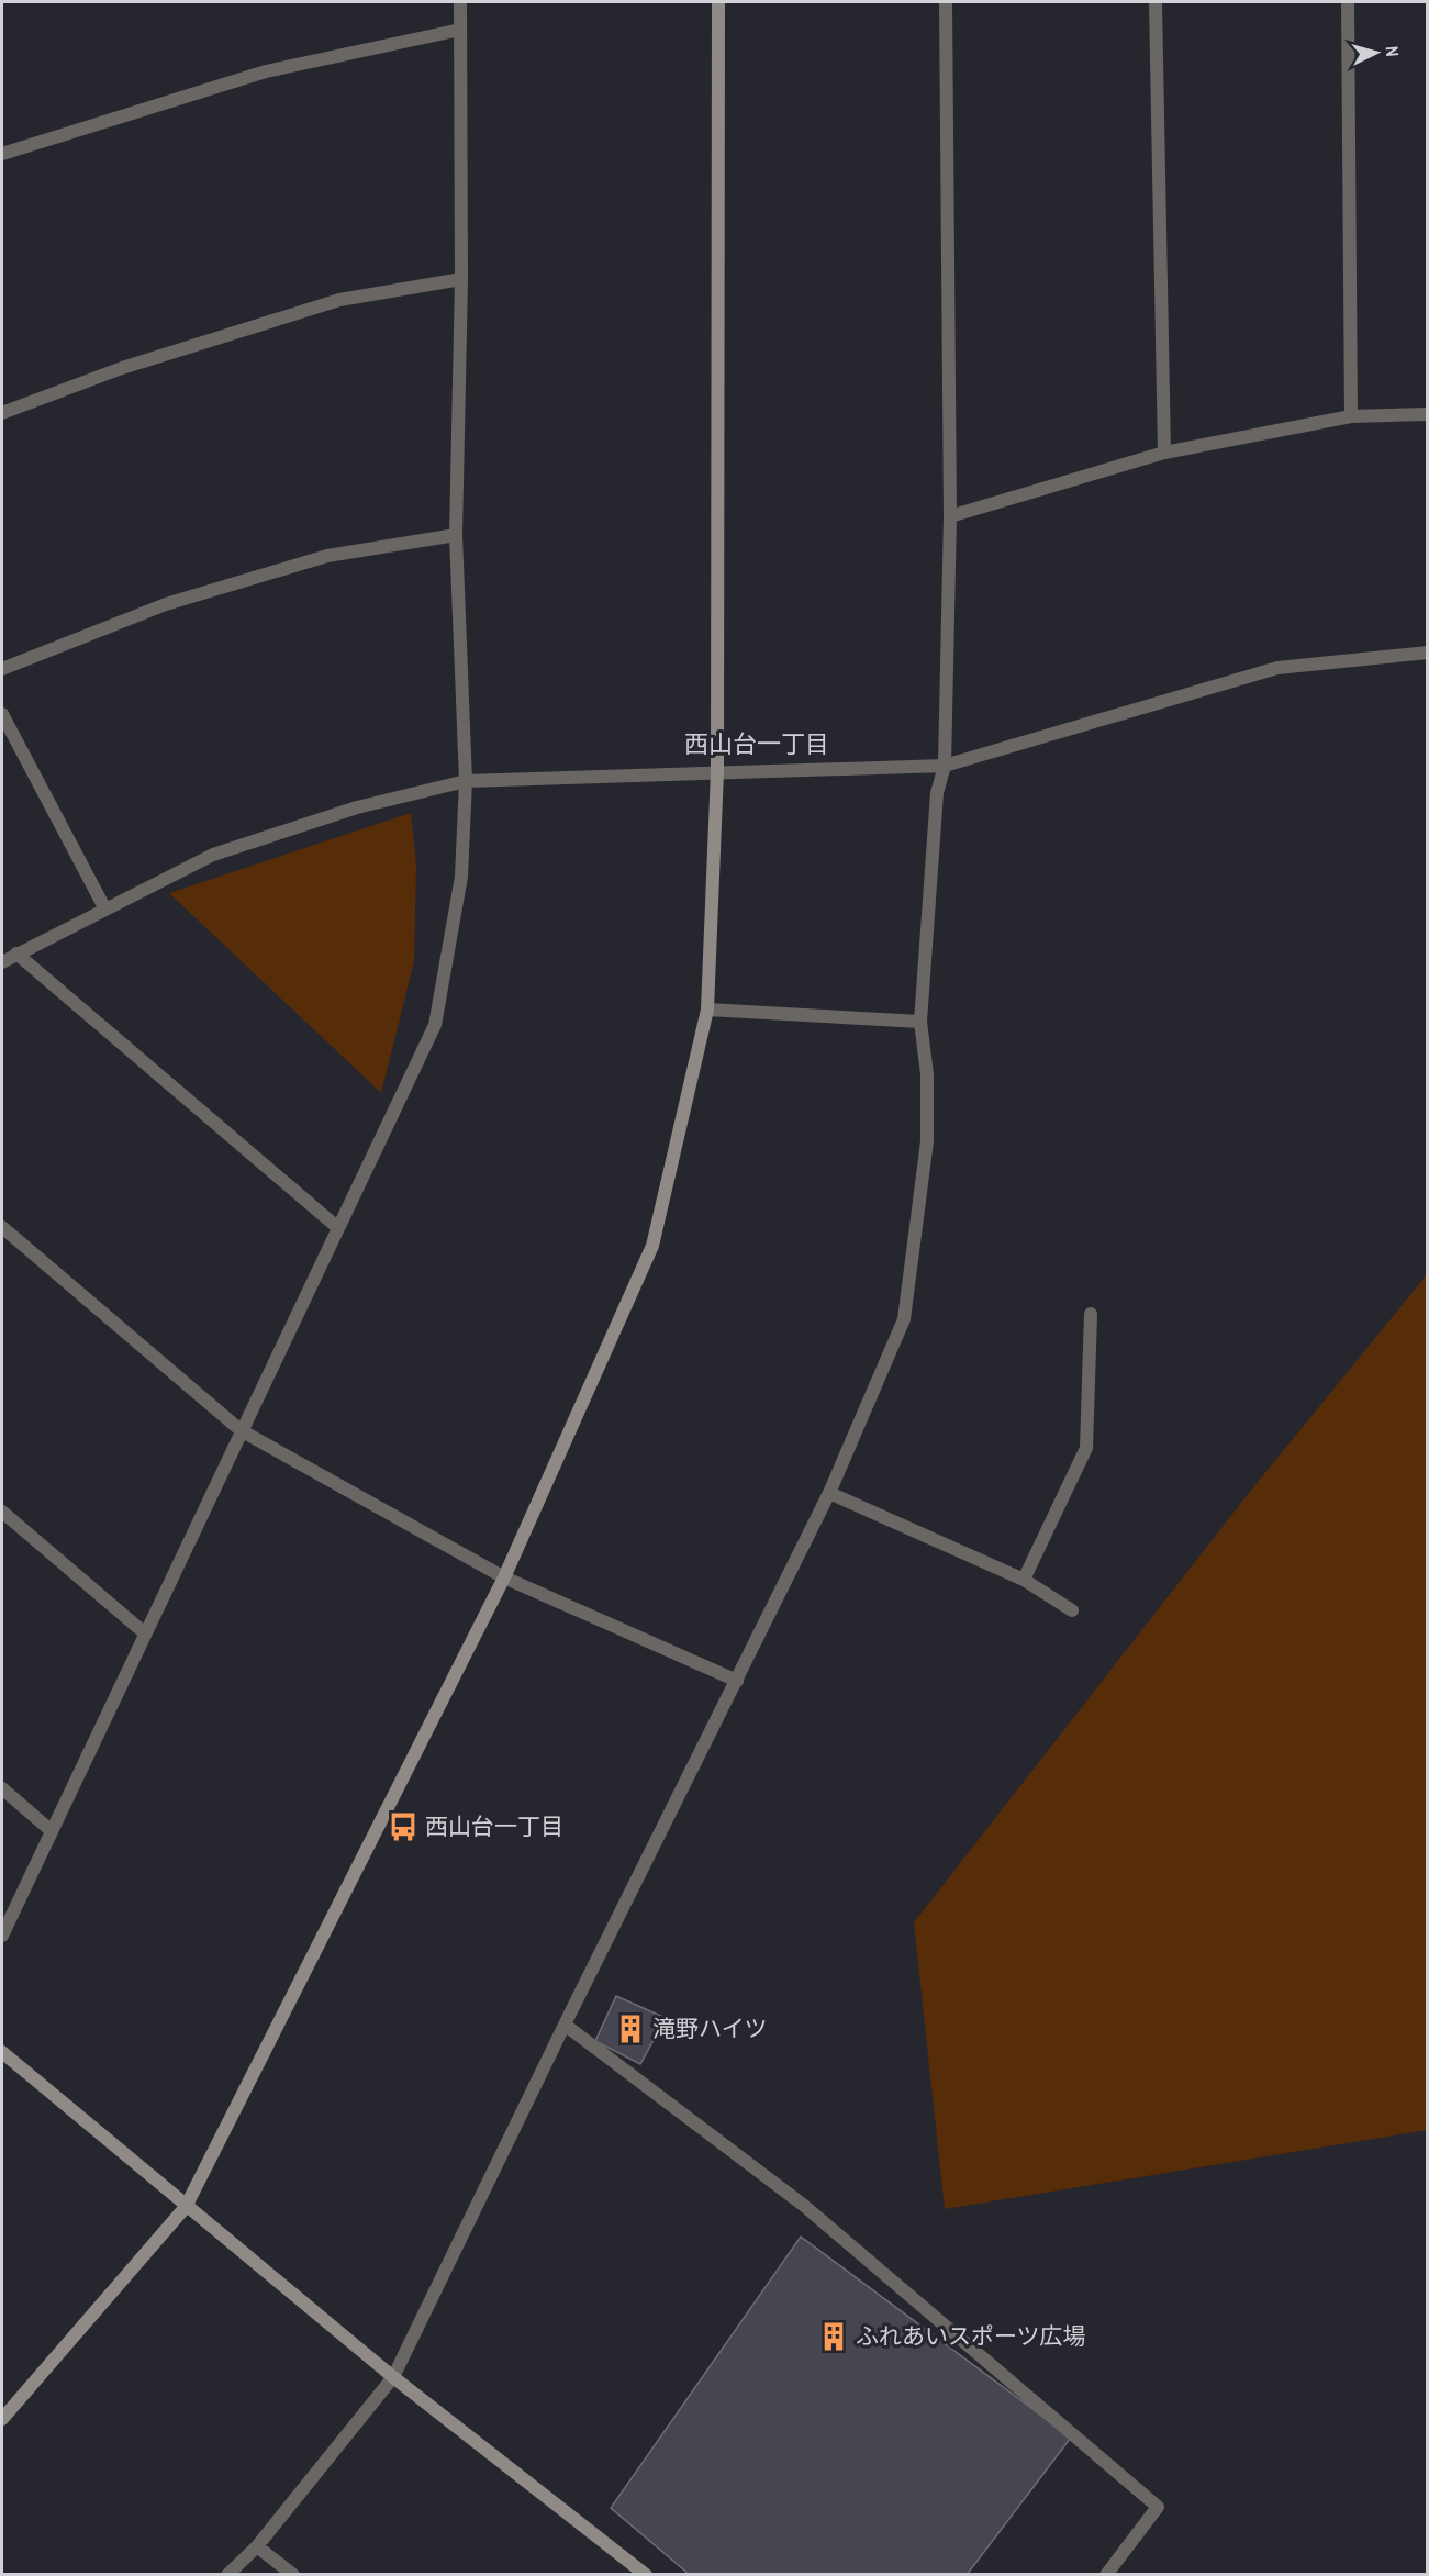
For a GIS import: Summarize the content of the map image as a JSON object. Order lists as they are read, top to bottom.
{
  "districts": ["西山台一丁目"],
  "places": {
    "bus stop": ["西山台一丁目"],
    "building": ["滝野ハイツ", "ふれあいスポーツ広場"]
  },
  "north": "right"
}
